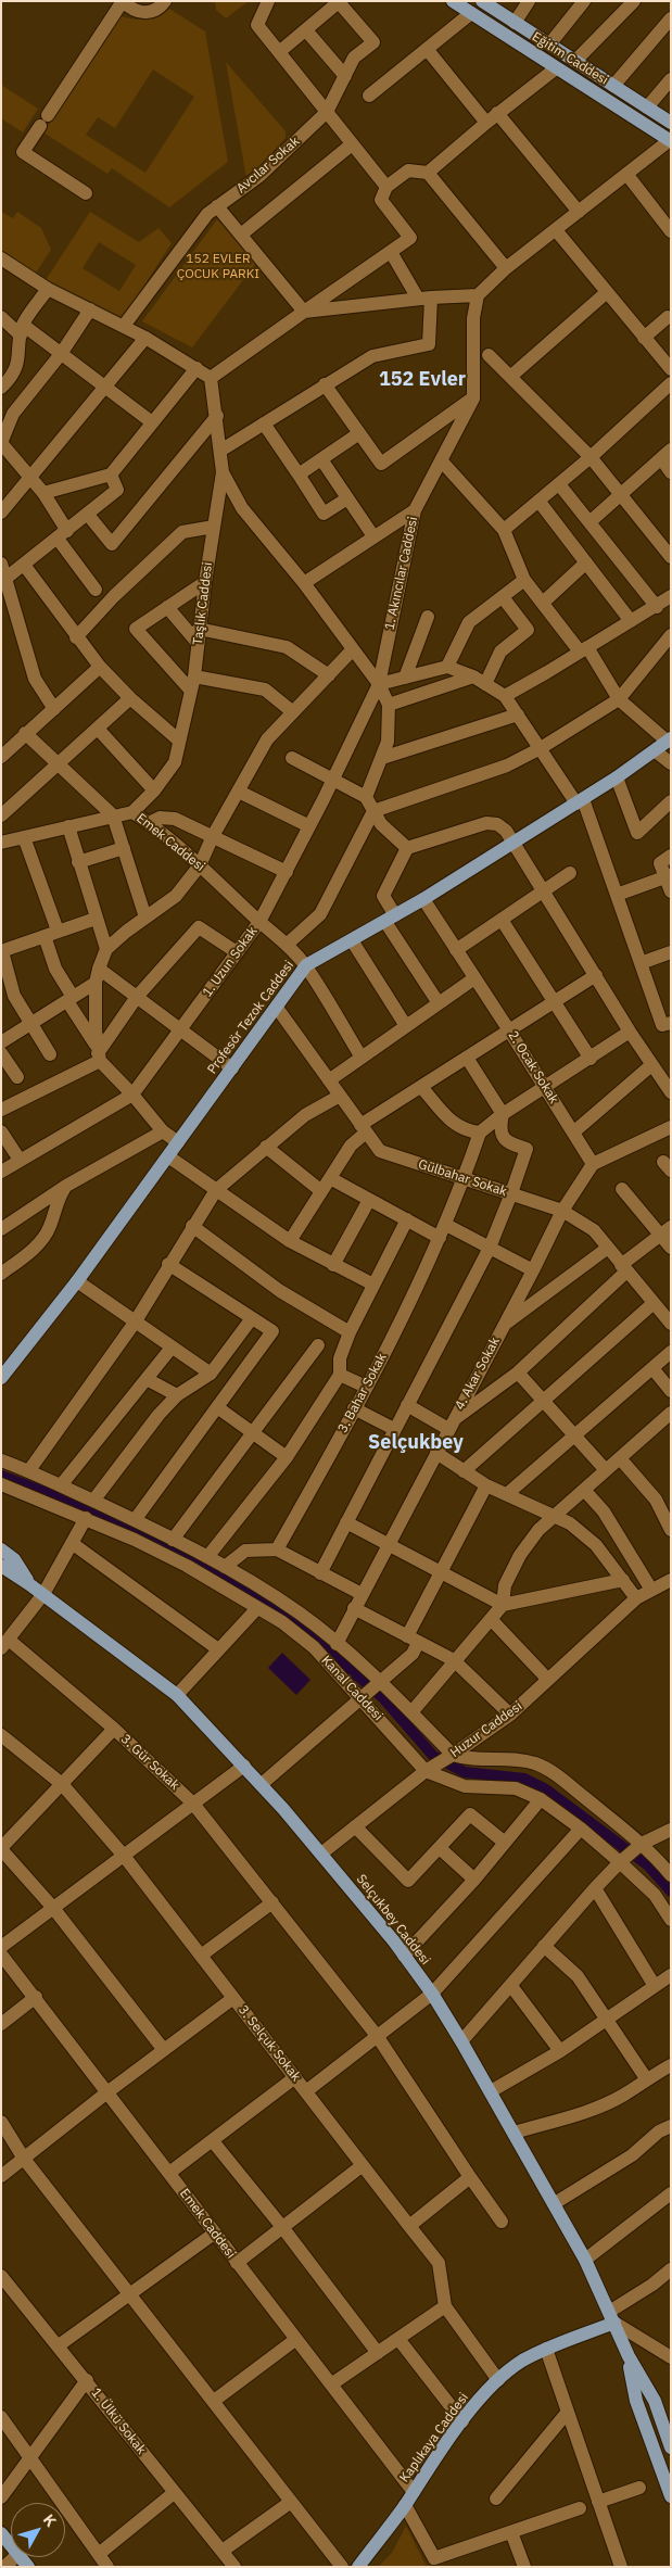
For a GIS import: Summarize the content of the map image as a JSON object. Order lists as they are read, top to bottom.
{
  "streets": {
    "main road": [
      "Eğitim Caddesi",
      "Profesör Tezok Caddesi",
      "Selçukbey Caddesi",
      "Kaplıkaya Caddesi"
    ],
    "street": [
      "Avcılar Sokak",
      "1. Akıncılar Caddesi",
      "Taşlık Caddesi",
      "Emek Caddesi",
      "1. Uzun Sokak",
      "2. Ocak Sokak",
      "Gülbahar Sokak",
      "4. Akar Sokak",
      "3. Bahar Sokak",
      "Kanal Caddesi",
      "Huzur Caddesi",
      "3. Gür Sokak",
      "3. Selçuk Sokak",
      "1. Ülkü Sokak"
    ]
  },
  "crossings": [
    ["1. Akıncılar Caddesi", "1. Uzun Sokak"],
    ["Taşlık Caddesi", "Emek Caddesi"],
    ["Emek Caddesi", "1. Uzun Sokak"],
    ["Emek Caddesi", "Profesör Tezok Caddesi"],
    ["Emek Caddesi", "Kaplıkaya Caddesi"],
    ["Profesör Tezok Caddesi", "2. Ocak Sokak"],
    ["Profesör Tezok Caddesi", "Gülbahar Sokak"],
    ["2. Ocak Sokak", "4. Akar Sokak"],
    ["Gülbahar Sokak", "4. Akar Sokak"],
    ["Gülbahar Sokak", "3. Bahar Sokak"],
    ["4. Akar Sokak", "Kanal Caddesi"],
    ["Kanal Caddesi", "Huzur Caddesi"],
    ["Huzur Caddesi", "Selçukbey Caddesi"],
    ["Selçukbey Caddesi", "Kaplıkaya Caddesi"],
    ["3. Selçuk Sokak", "Kaplıkaya Caddesi"]
  ],
  "districts": ["152 Evler", "Selçukbey"],
  "parks": ["152 EVLER ÇOCUK PARKI"],
  "north": "top right"
}
